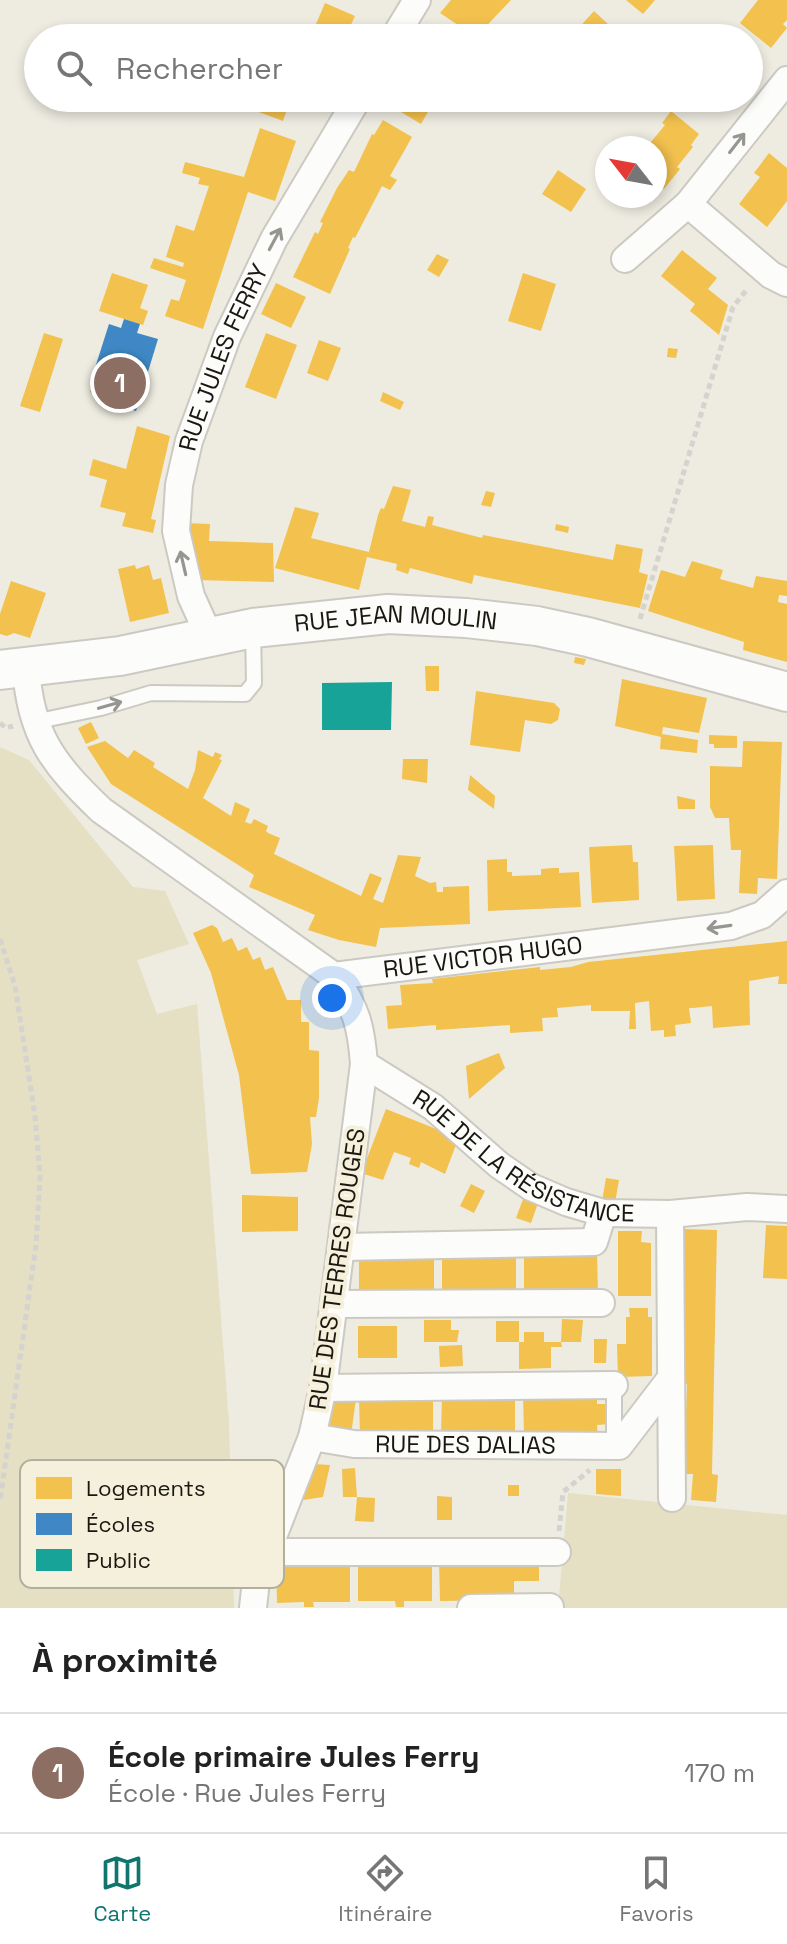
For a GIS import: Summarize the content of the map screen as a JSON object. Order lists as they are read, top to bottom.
{
  "streets": {
    "main road": ["RUE JEAN MOULIN"],
    "street": [
      "RUE JULES FERRY",
      "RUE VICTOR HUGO",
      "RUE DE LA RÉSISTANCE",
      "RUE DES TERRES ROUGES",
      "RUE DES DALIAS"
    ]
  },
  "crossings": [
    ["RUE JULES FERRY", "RUE JEAN MOULIN"],
    ["RUE DE LA RÉSISTANCE", "RUE DES TERRES ROUGES"],
    ["RUE DES TERRES ROUGES", "RUE DES DALIAS"]
  ],
  "one_way": ["RUE JULES FERRY", "RUE VICTOR HUGO"],
  "legend": ["Logements", "Écoles", "Public"],
  "north": "top left",
  "page": {
    "search": "Rechercher",
    "pins": "1",
    "heading": "À proximité",
    "list": [
      {
        "mark": "1",
        "name": "École primaire Jules Ferry",
        "note": "École · Rue Jules Ferry",
        "value": "170 m"
      }
    ],
    "nav": ["Carte", "Itinéraire", "Favoris"]
  }
}
